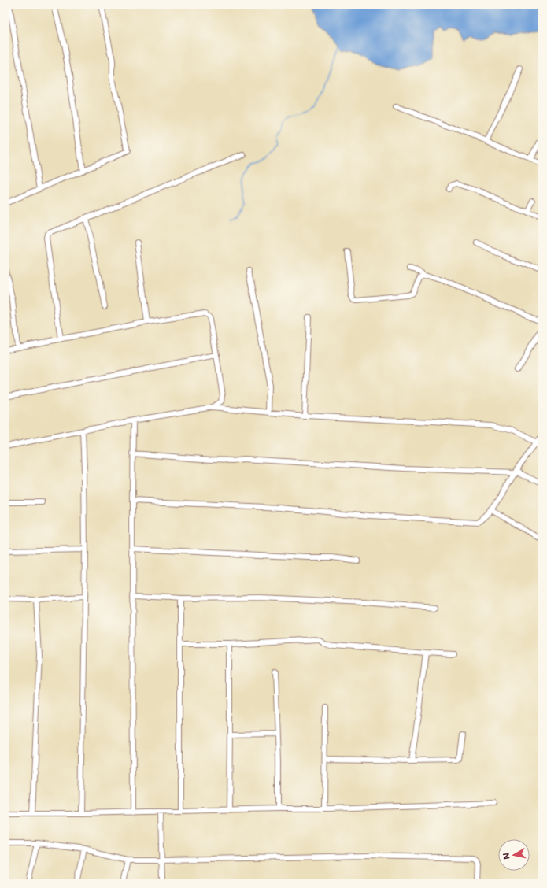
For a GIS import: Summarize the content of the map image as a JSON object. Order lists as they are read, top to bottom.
{
  "north": "left"
}
